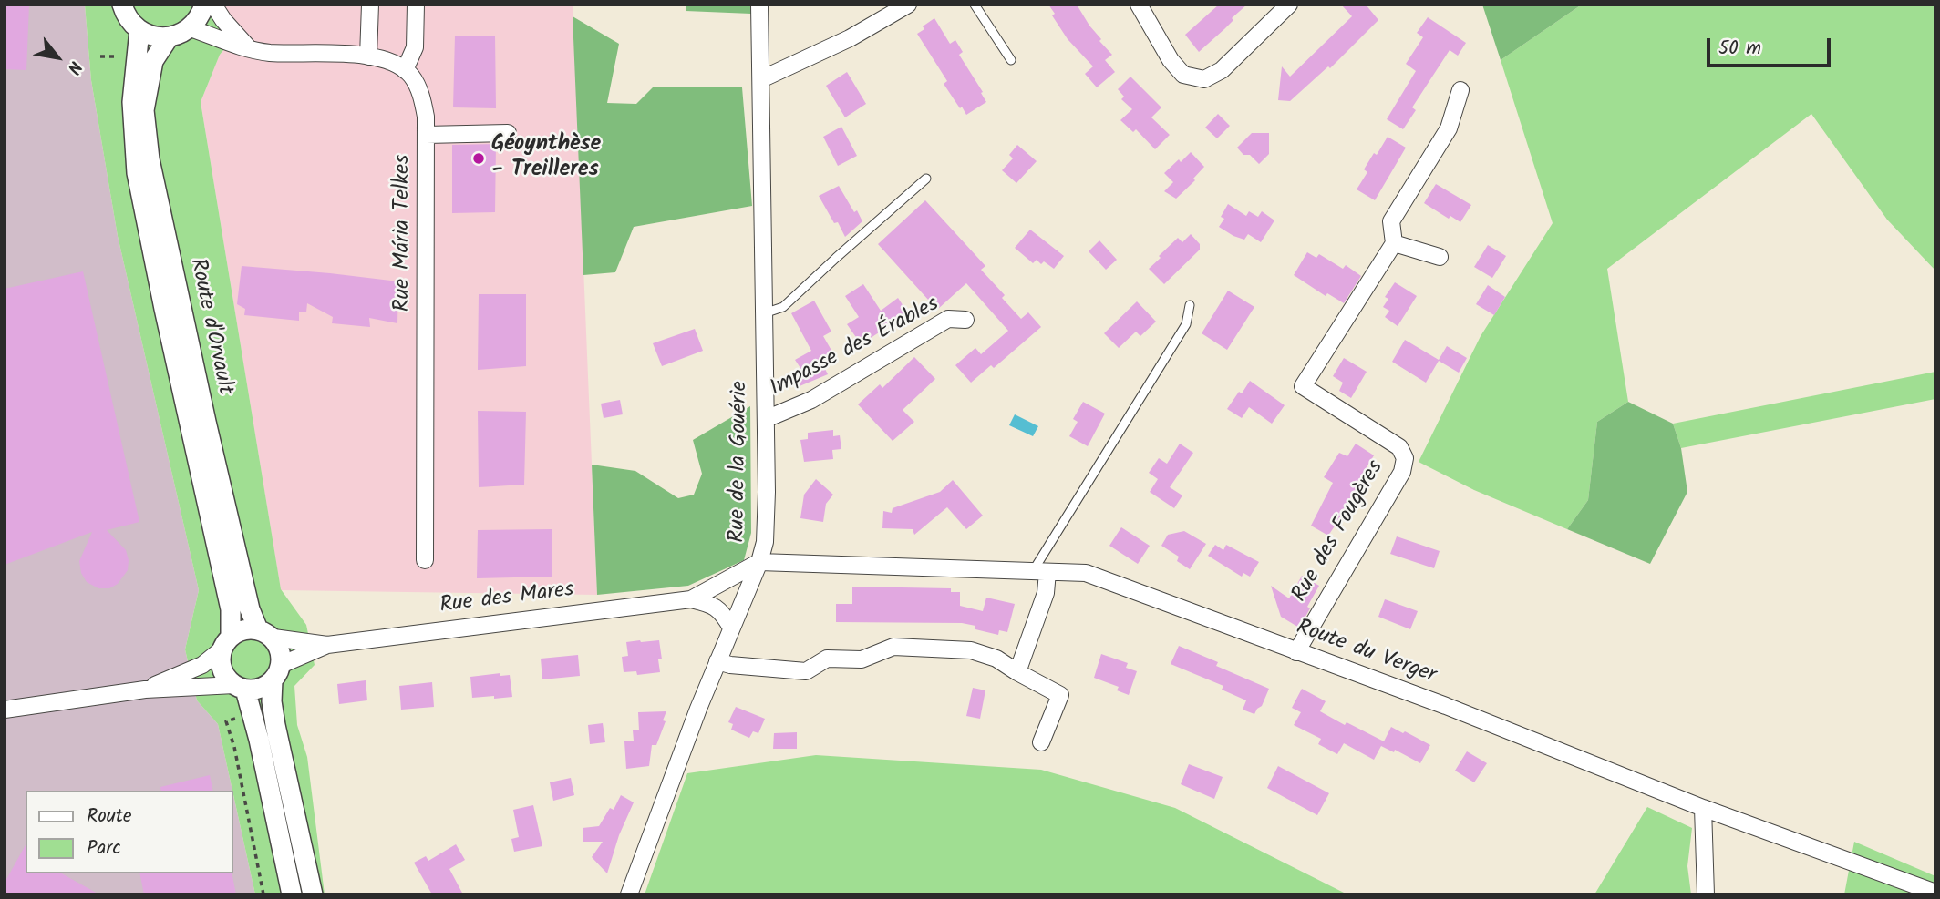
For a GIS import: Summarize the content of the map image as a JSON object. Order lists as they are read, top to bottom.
{
  "streets": {
    "street": [
      "Rue Mária Telkes",
      "Route d'Orvault",
      "Impasse des Érables",
      "Rue de la Gouérie",
      "Rue des Fougères",
      "Rue des Mares",
      "Route du Verger"
    ]
  },
  "crossings": [
    ["Route d'Orvault", "Rue des Mares"],
    ["Impasse des Érables", "Rue de la Gouérie"],
    ["Rue de la Gouérie", "Rue des Mares"],
    ["Rue de la Gouérie", "Route du Verger"],
    ["Rue des Fougères", "Route du Verger"],
    ["Rue des Mares", "Route du Verger"]
  ],
  "places": ["Géoynthèse - Treilleres"],
  "legend": ["Route", "Parc"],
  "scale_bar": "50 m",
  "north": "bottom right"
}
